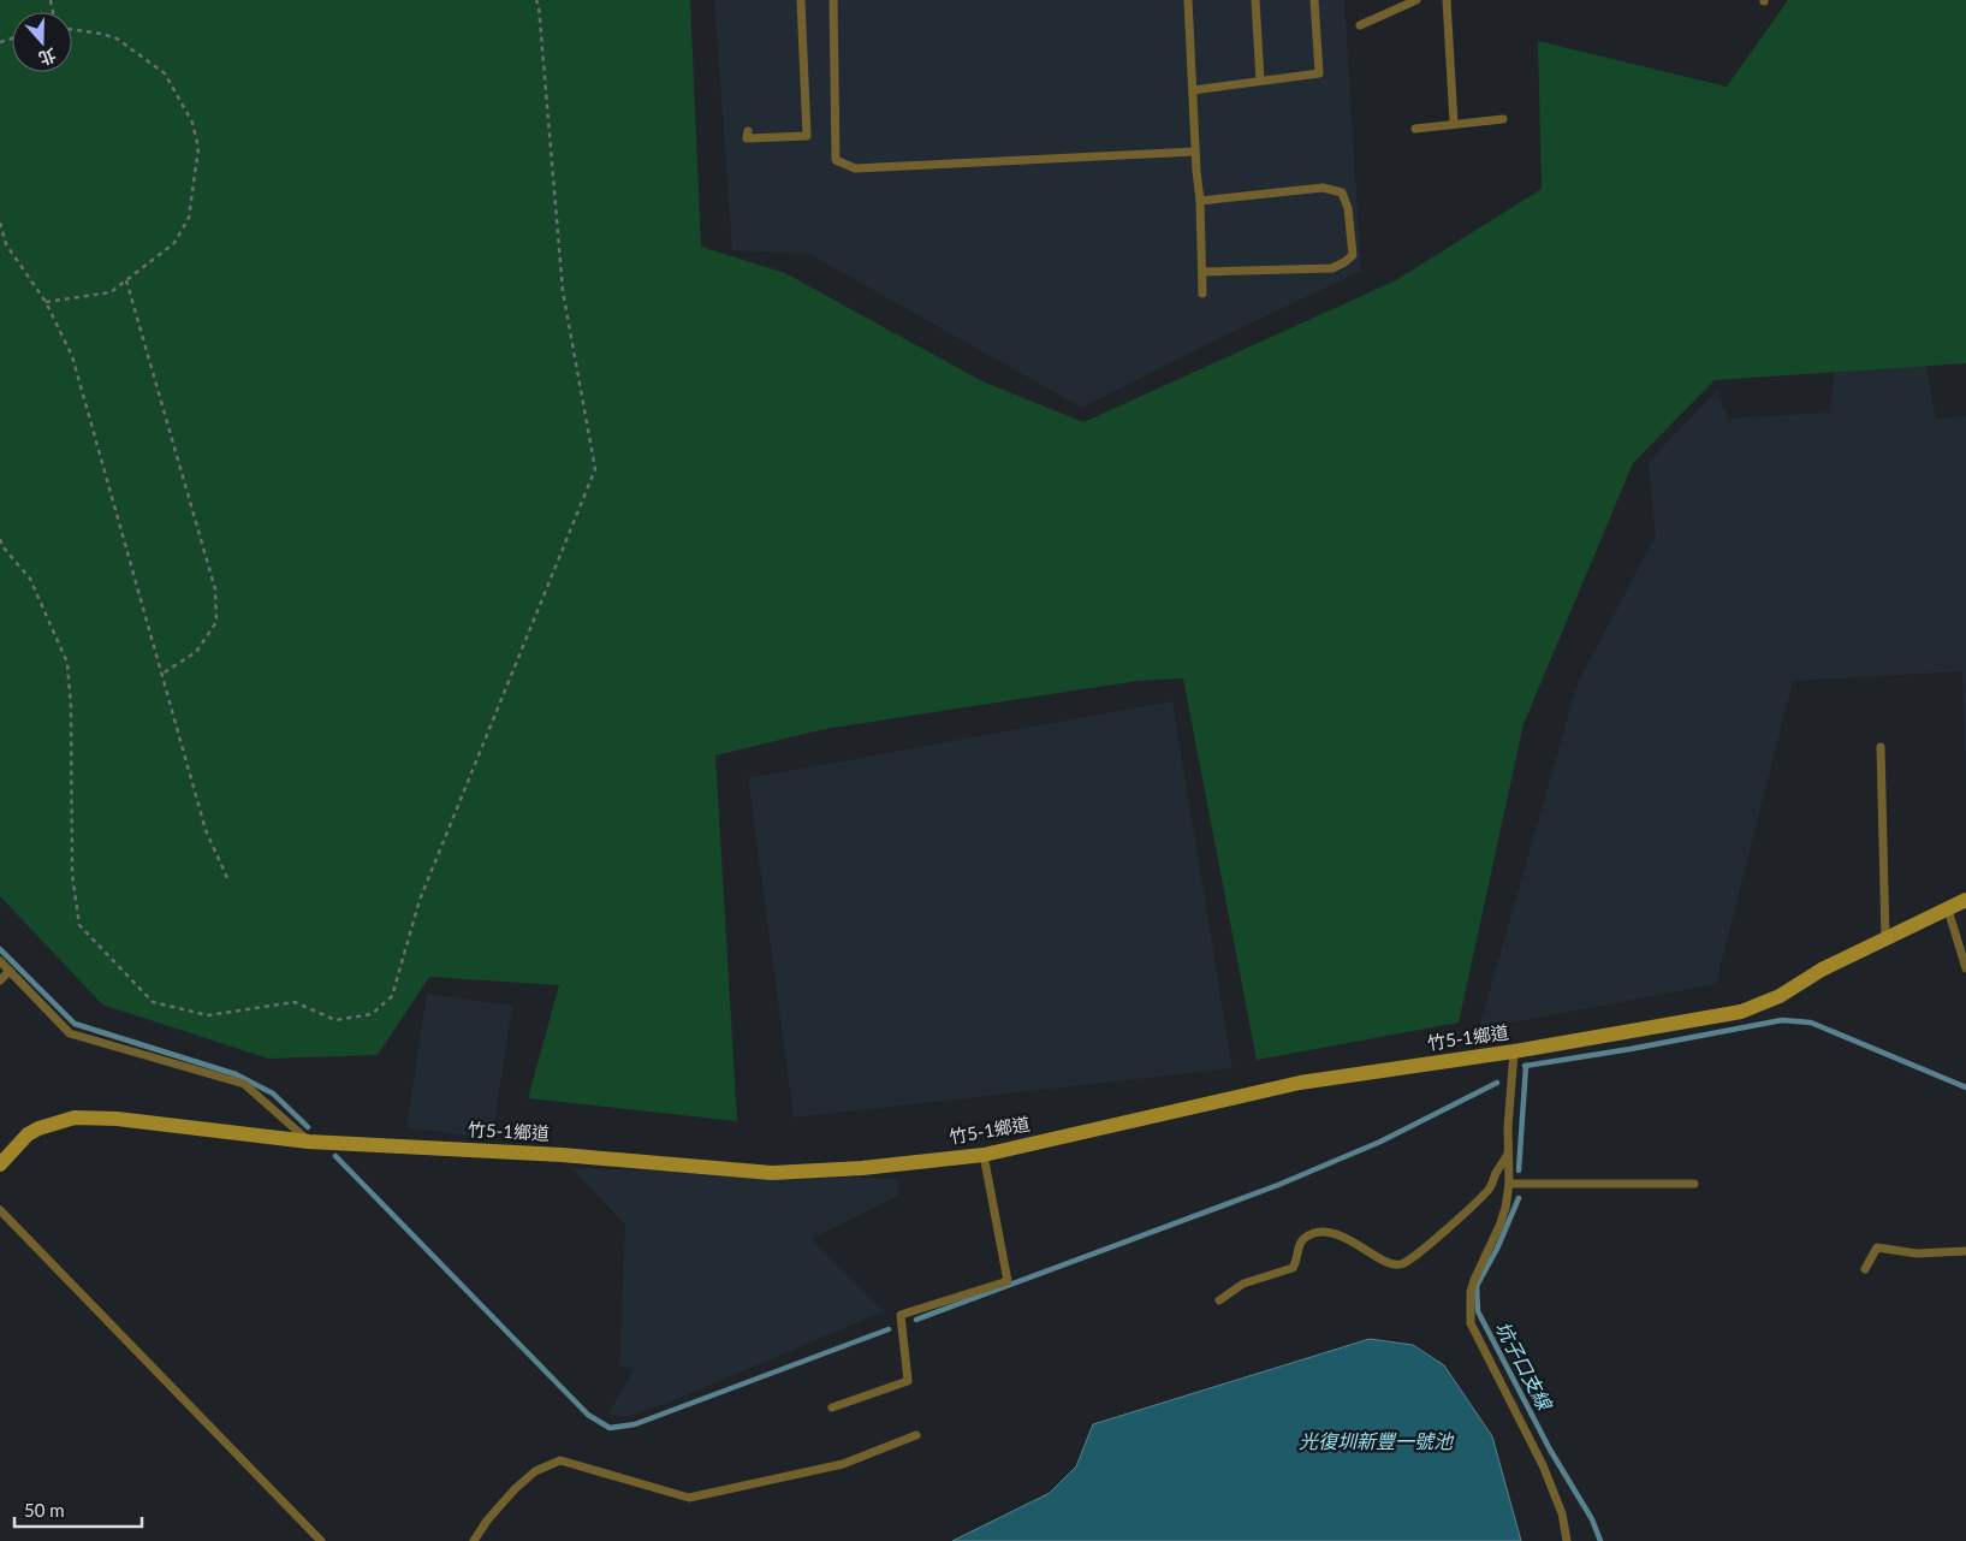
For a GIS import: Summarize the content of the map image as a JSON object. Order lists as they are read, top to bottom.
{
  "streets": {
    "street": ["竹5-1鄉道"]
  },
  "water": ["坑子口支線", "光復圳新豐一號池"],
  "scale_bar": "50 m",
  "north": "bottom"
}
